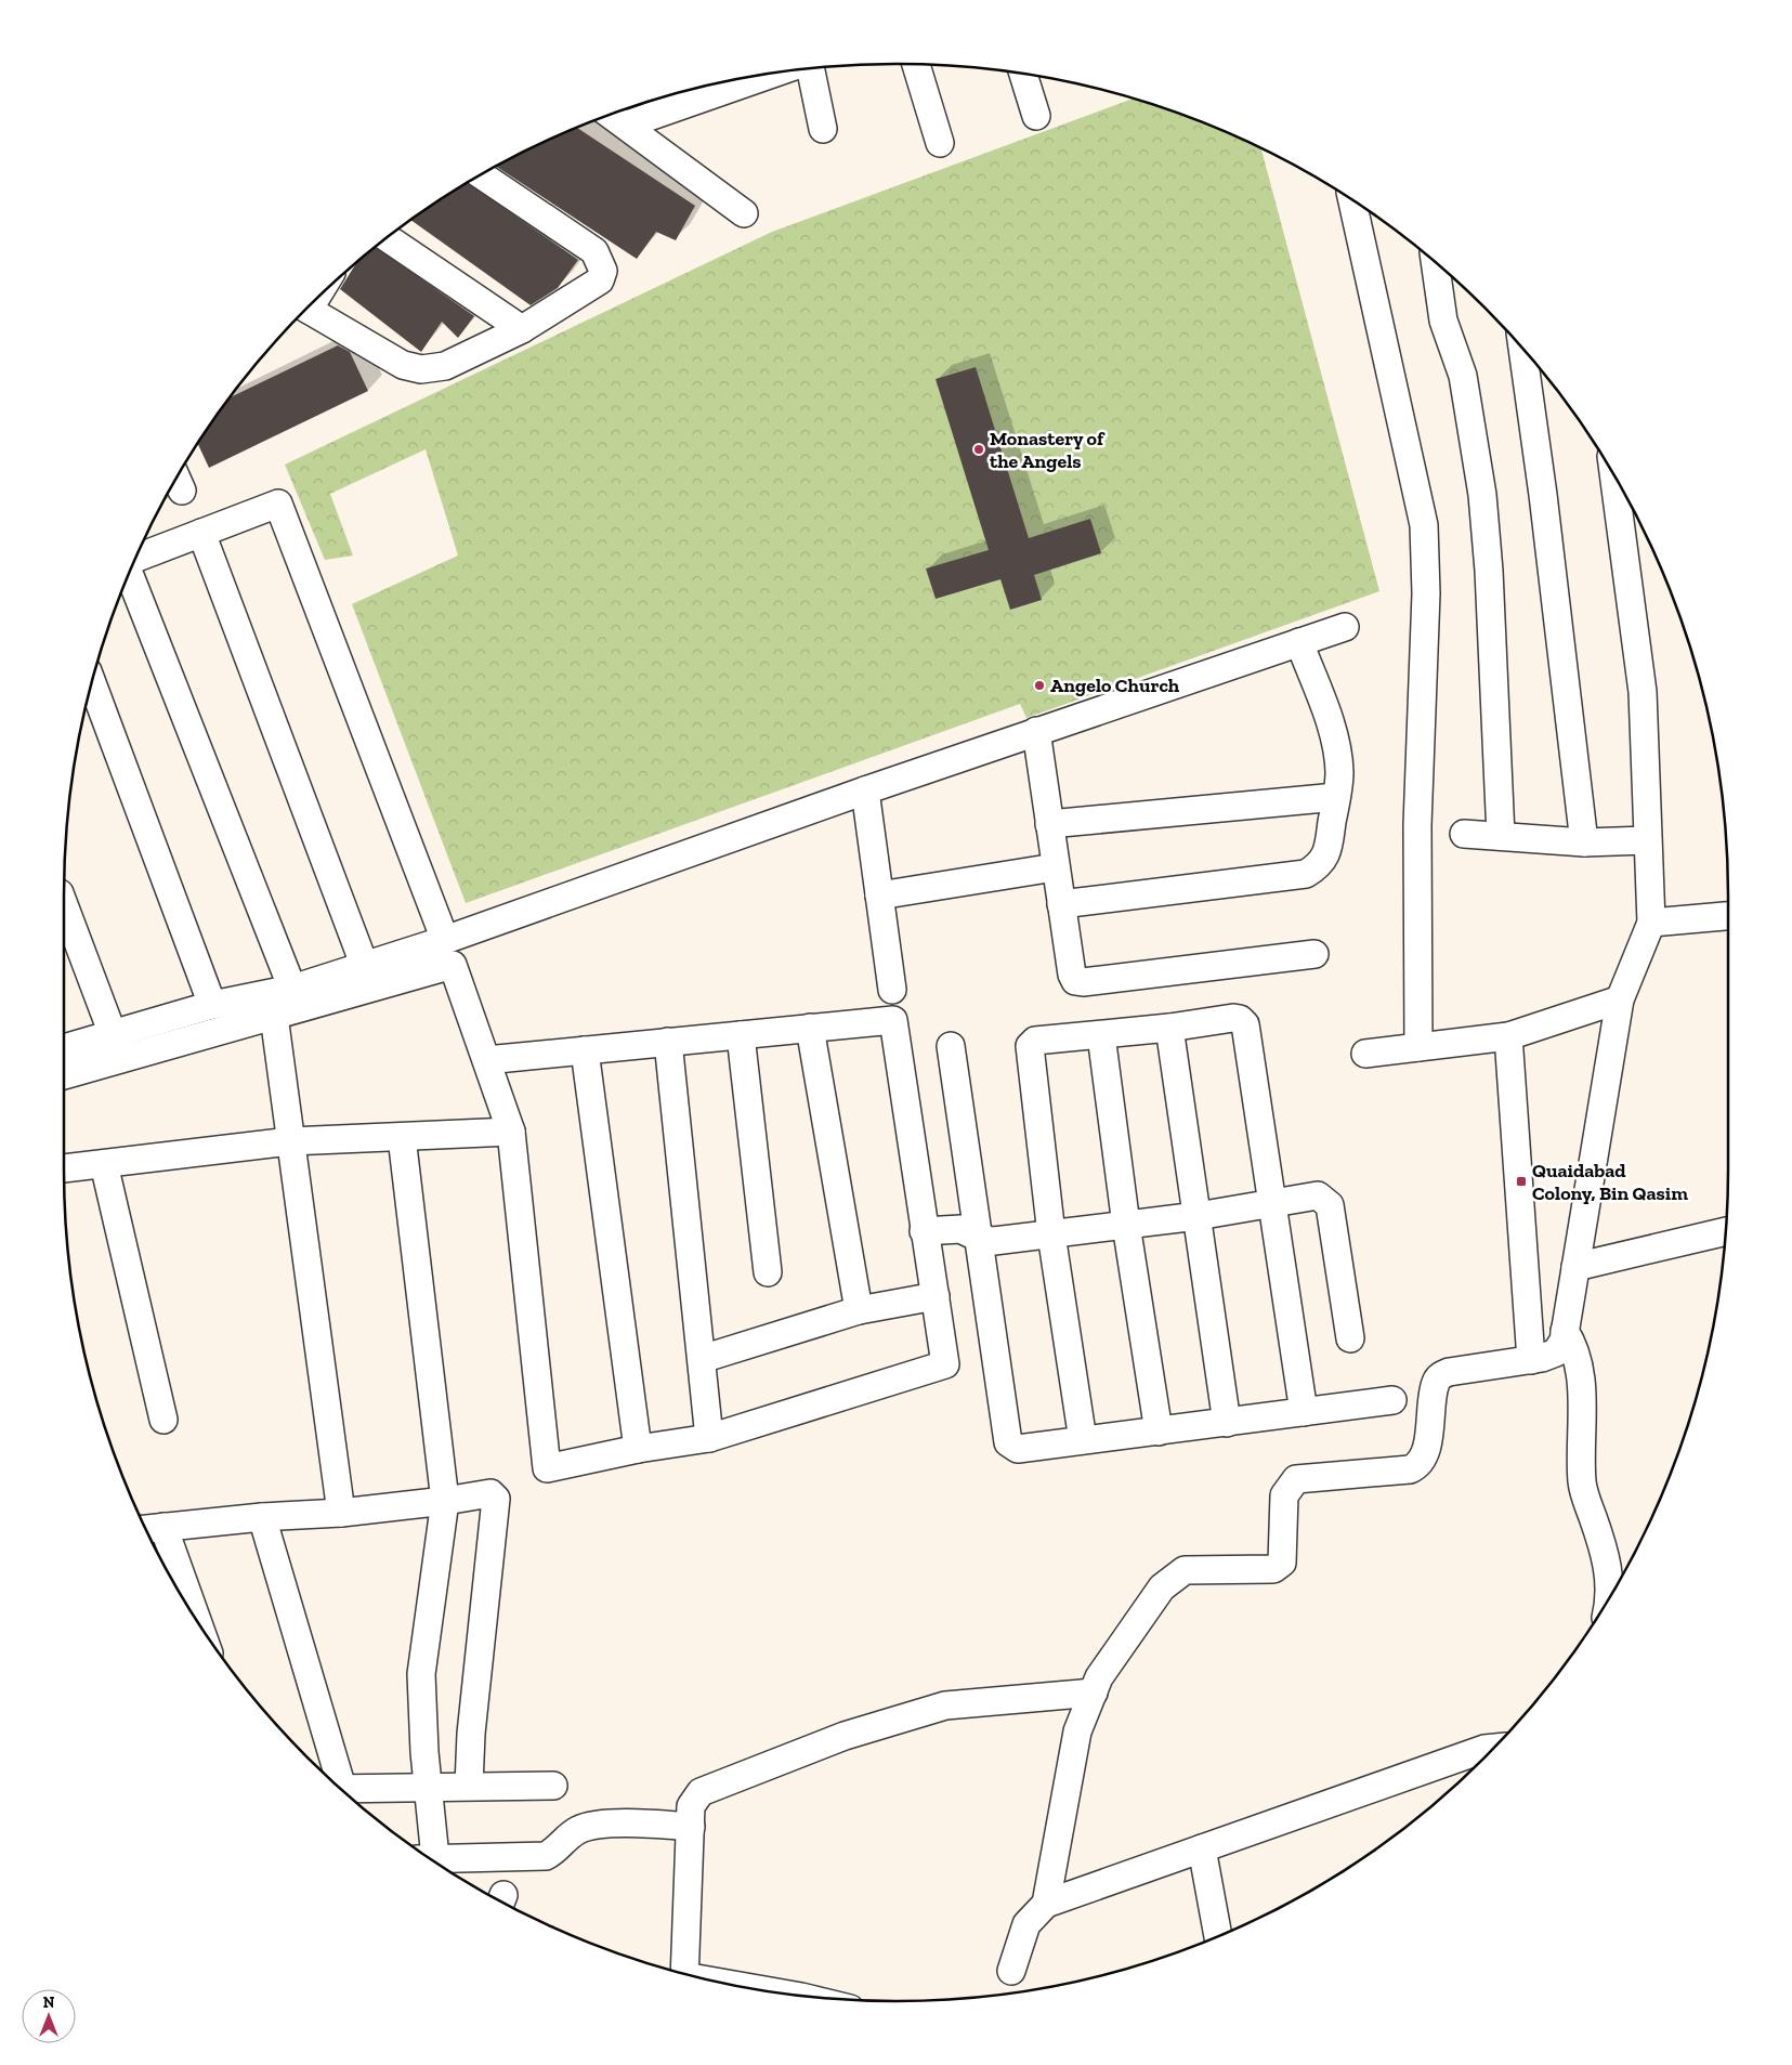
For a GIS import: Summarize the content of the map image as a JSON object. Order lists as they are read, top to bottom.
{
  "places": {
    "other": ["Monastery of the Angels", "Angelo Church"],
    "transit": ["Quaidabad Colony, Bin Qasim"]
  },
  "north": "top"
}
